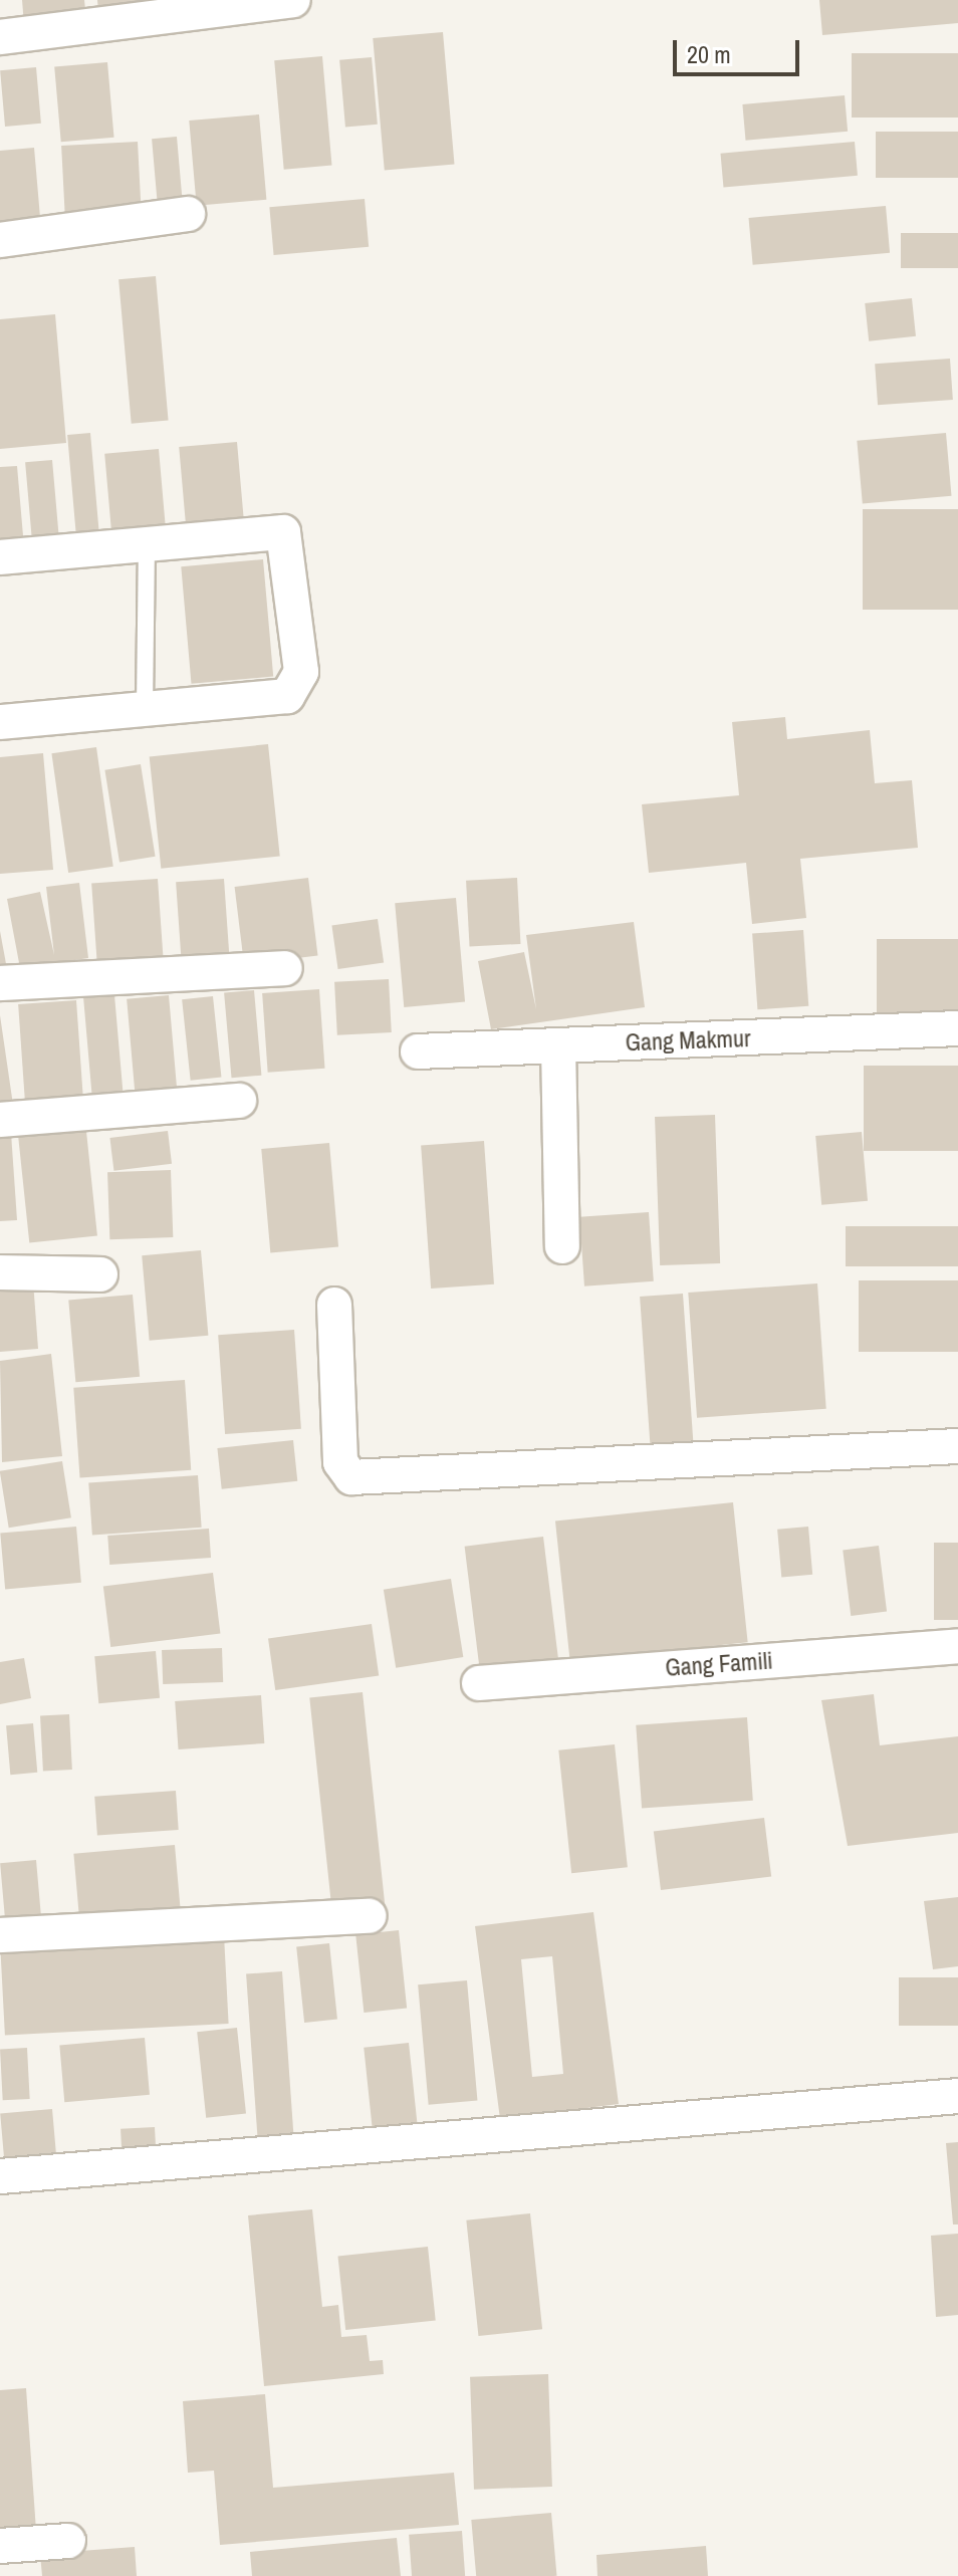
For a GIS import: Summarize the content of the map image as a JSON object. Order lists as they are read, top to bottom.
{
  "streets": {
    "street": ["Gang Makmur", "Gang Famili"]
  },
  "scale_bar": "20 m"
}
